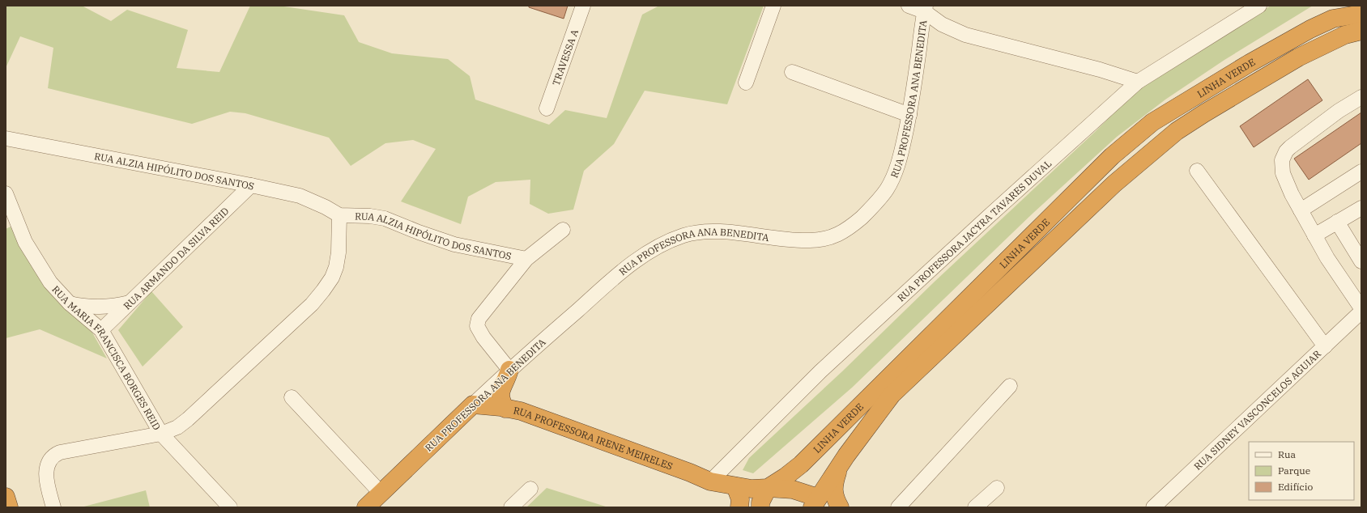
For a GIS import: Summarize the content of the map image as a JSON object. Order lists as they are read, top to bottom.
{
  "streets": {
    "highway": ["LINHA VERDE", "RUA PROFESSORA ANA BENEDITA", "RUA PROFESSORA IRENE MEIRELES"],
    "street": [
      "TRAVESSA A",
      "RUA ALZIA HIPÓLITO DOS SANTOS",
      "RUA PROFESSORA JACYRA TAVARES DUVAL",
      "RUA ARMANDO DA SILVA REID",
      "RUA MARIA FRANCISCA BORGES REID",
      "RUA SIDNEY VASCONCELOS AGUIAR"
    ]
  },
  "crossings": [
    ["LINHA VERDE", "RUA PROFESSORA JACYRA TAVARES DUVAL"],
    ["LINHA VERDE", "RUA PROFESSORA IRENE MEIRELES"],
    ["RUA PROFESSORA ANA BENEDITA", "RUA PROFESSORA IRENE MEIRELES"],
    ["RUA ALZIA HIPÓLITO DOS SANTOS", "RUA ARMANDO DA SILVA REID"],
    ["RUA ALZIA HIPÓLITO DOS SANTOS", "RUA MARIA FRANCISCA BORGES REID"],
    ["RUA PROFESSORA JACYRA TAVARES DUVAL", "RUA PROFESSORA IRENE MEIRELES"],
    ["RUA ARMANDO DA SILVA REID", "RUA MARIA FRANCISCA BORGES REID"]
  ],
  "legend": ["Rua", "Parque", "Edifício"]
}
